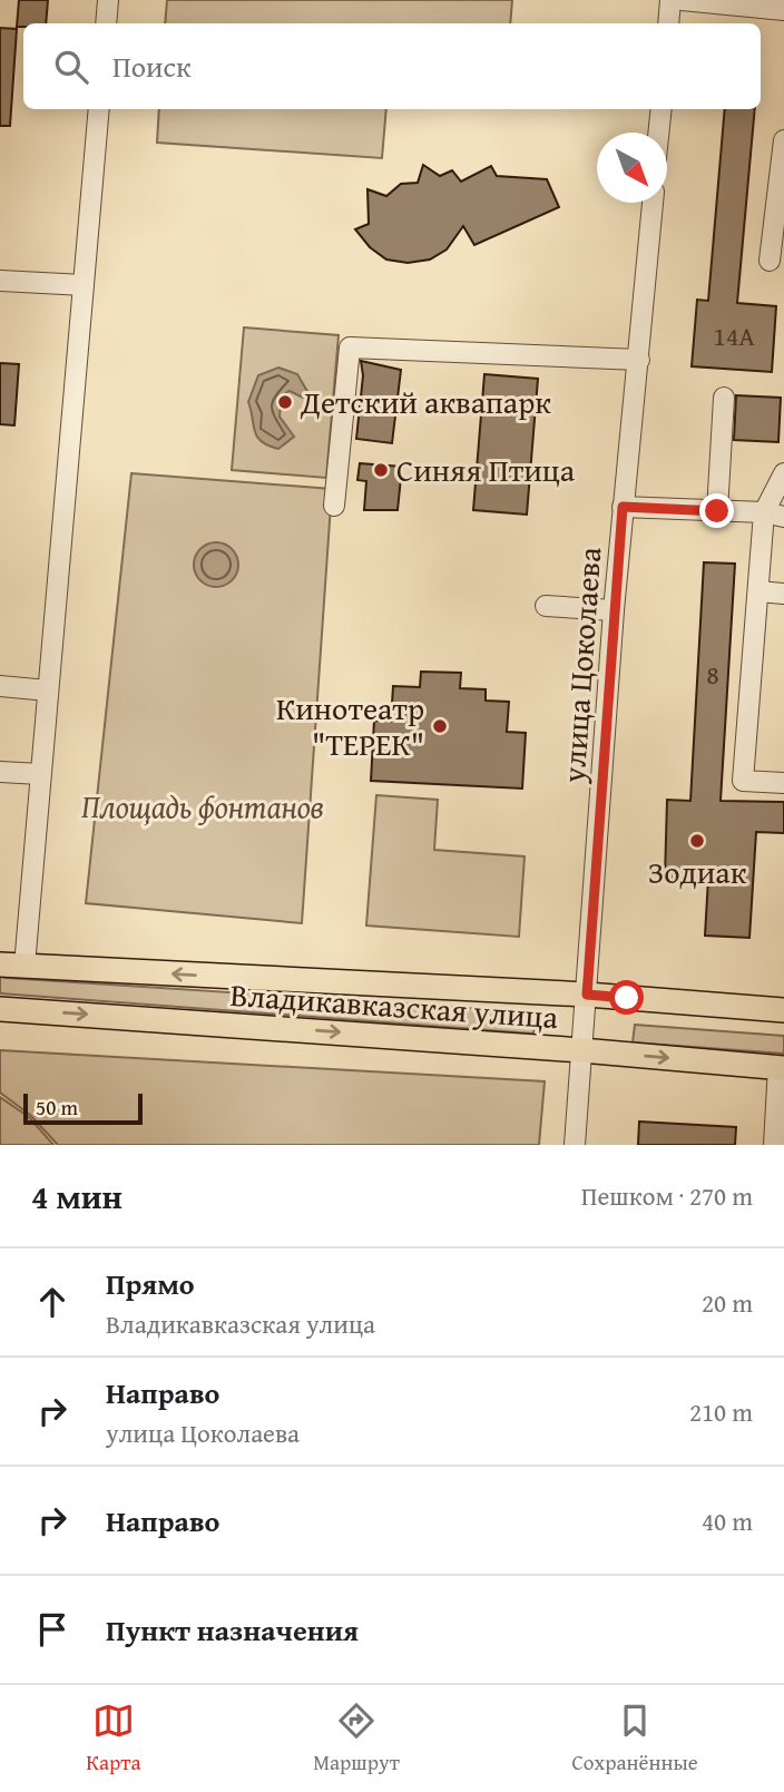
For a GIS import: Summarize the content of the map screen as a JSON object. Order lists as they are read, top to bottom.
{
  "streets": {
    "main road": ["Владикавказская улица"],
    "street": ["улица Цоколаева"]
  },
  "crossings": [
    ["улица Цоколаева", "Владикавказская улица"]
  ],
  "parks": ["Площадь фонтанов"],
  "places": [
    "Детский аквапарк",
    "Синяя Птица",
    "Кинотеатр \"ТЕРЕК\"",
    "Зодиак"
  ],
  "house_numbers": ["14А", "8"],
  "scale_bar": "50 m",
  "north": "bottom right",
  "page": {
    "search": "Поиск",
    "scale": "50 m",
    "heading": ["4 мин", "Пешком · 270 m"],
    "list": [
      ["Прямо", "Владикавказская улица", "20 m"],
      ["Направо", "улица Цоколаева", "210 m"],
      ["Направо", "40 m"],
      "Пункт назначения"
    ],
    "nav": ["Карта", "Маршрут", "Сохранённые"]
  }
}
